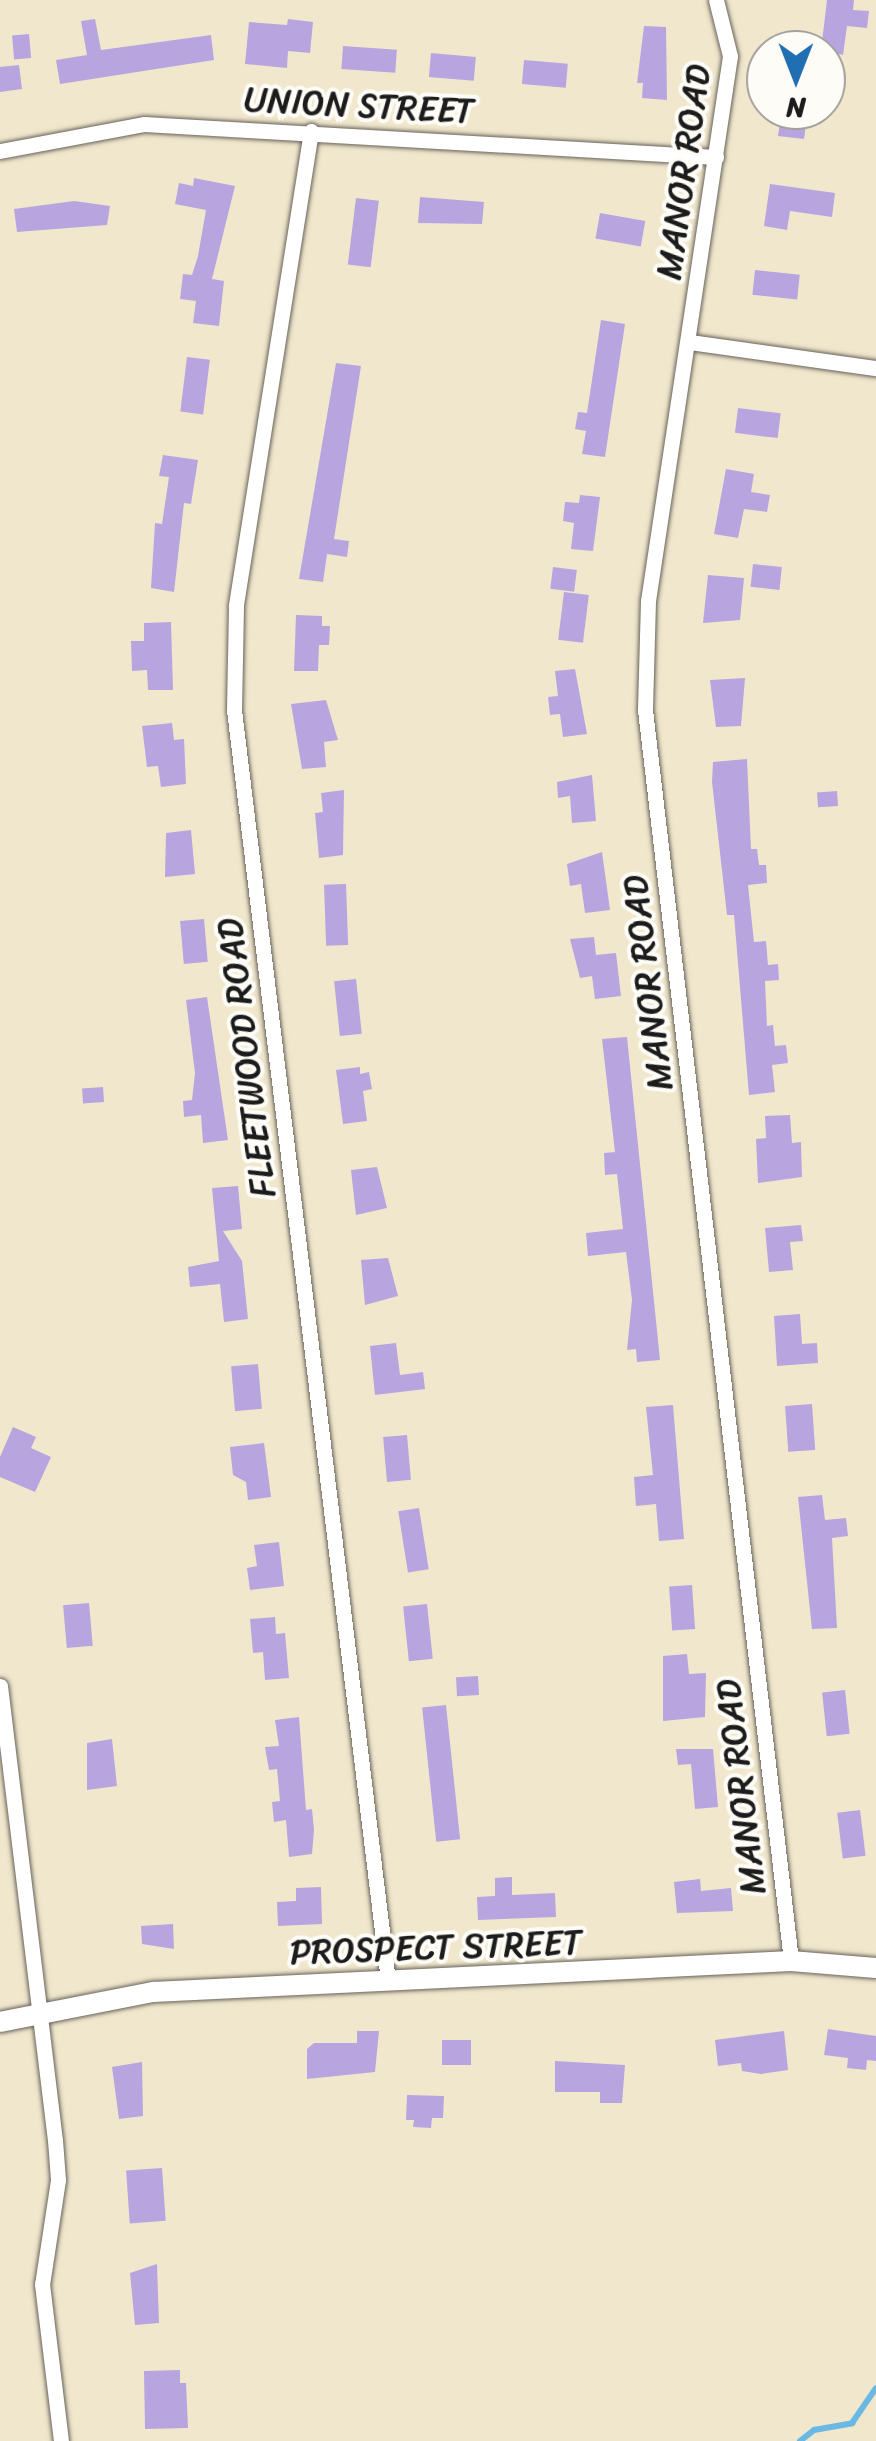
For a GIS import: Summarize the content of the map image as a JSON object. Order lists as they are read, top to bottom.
{
  "streets": {
    "street": [
      "UNION STREET",
      "MANOR ROAD",
      "FLEETWOOD ROAD",
      "PROSPECT STREET"
    ]
  },
  "crossings": [
    ["UNION STREET", "MANOR ROAD"],
    ["UNION STREET", "FLEETWOOD ROAD"],
    ["MANOR ROAD", "PROSPECT STREET"],
    ["FLEETWOOD ROAD", "PROSPECT STREET"]
  ],
  "north": "bottom"
}
